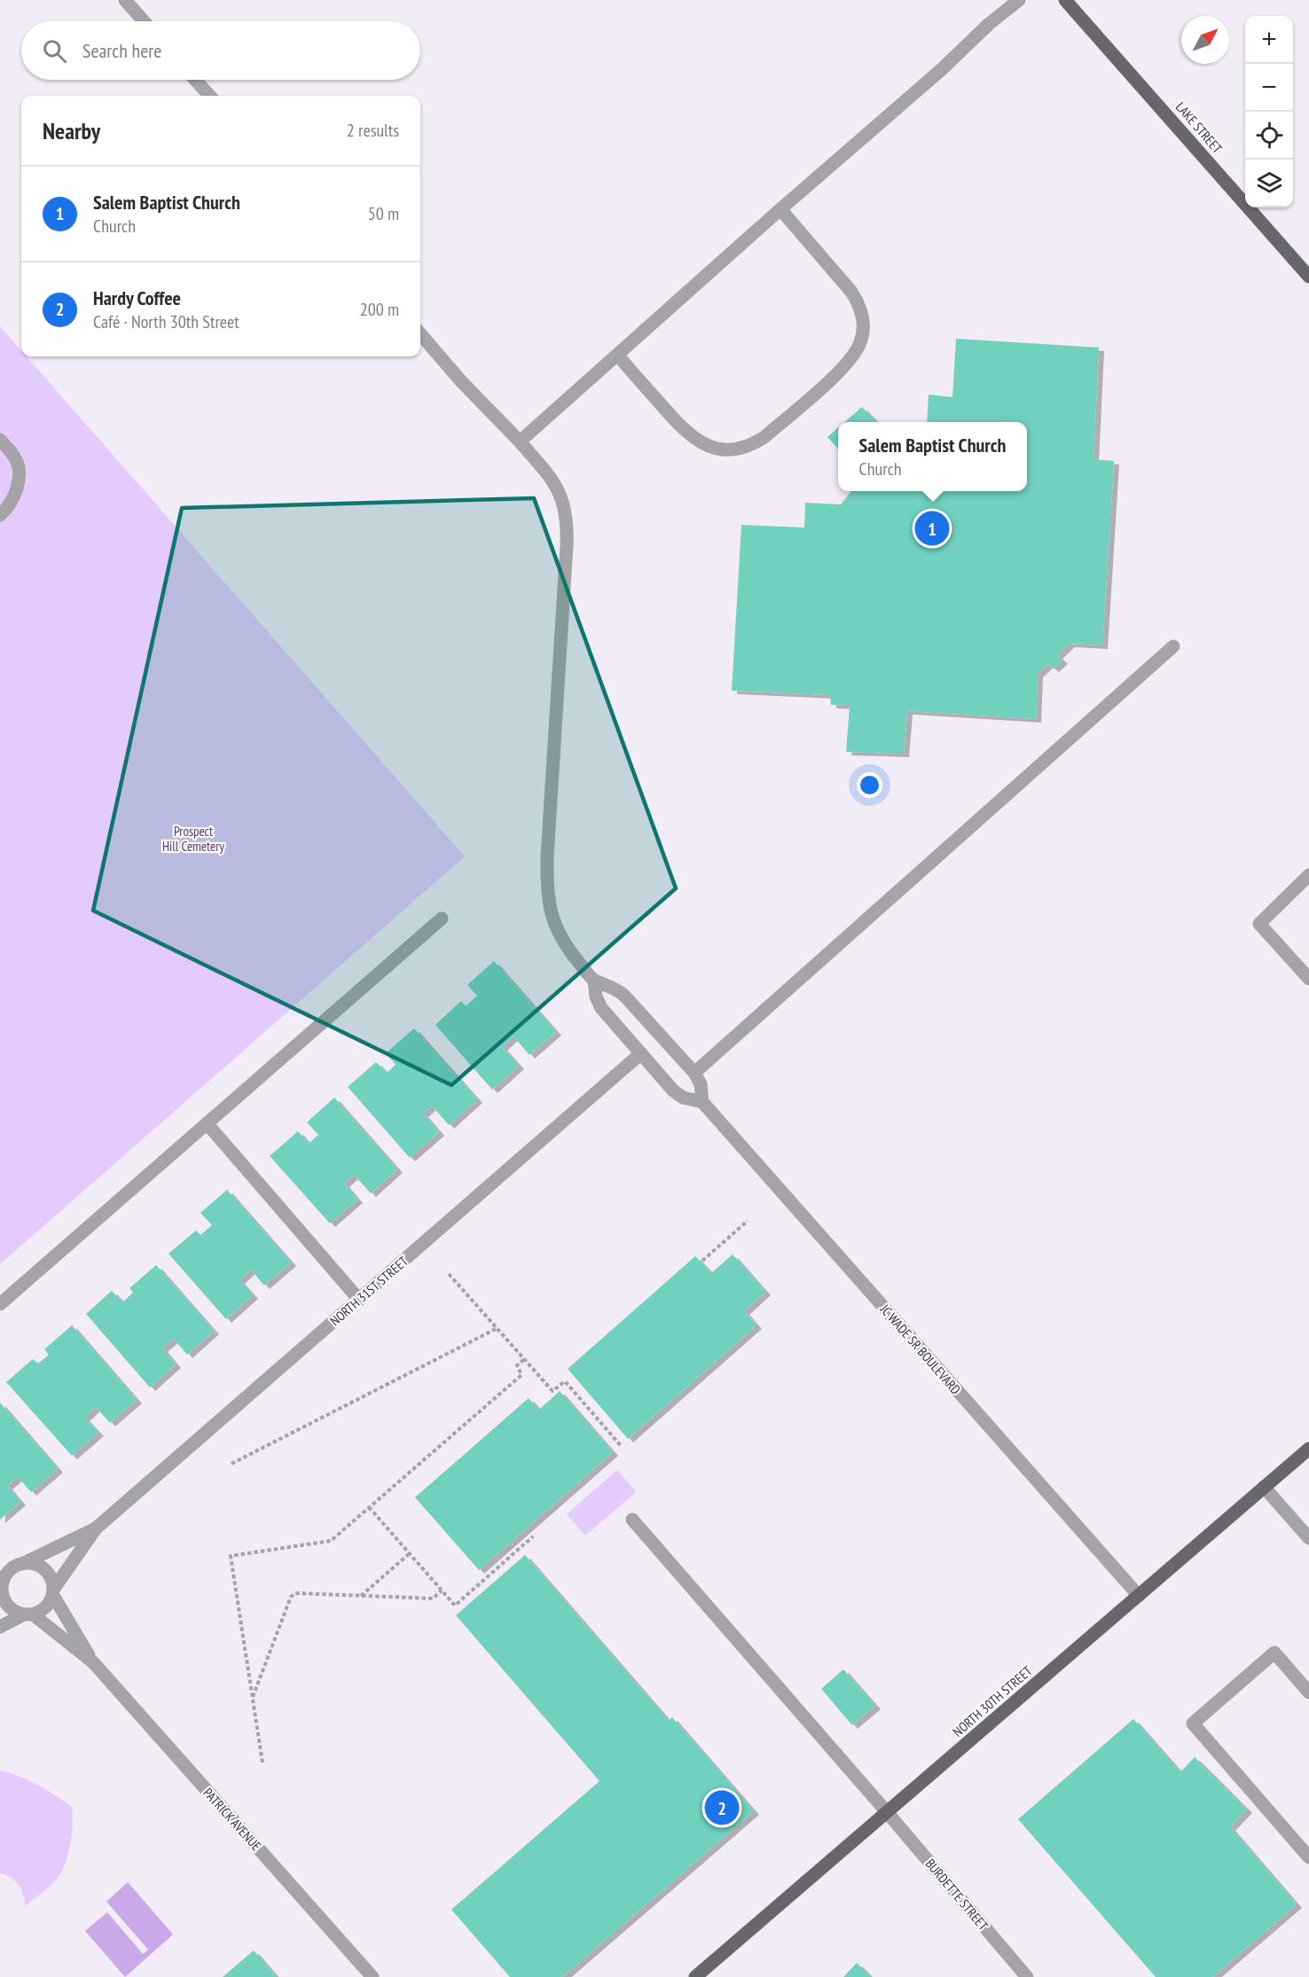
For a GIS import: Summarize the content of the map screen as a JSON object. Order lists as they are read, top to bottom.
{
  "streets": {
    "main road": ["LAKE STREET", "NORTH 30TH STREET"],
    "street": [
      "NORTH 31ST STREET",
      "JC WADE SR BOULEVARD",
      "PATRICK AVENUE",
      "BURDETTE STREET"
    ]
  },
  "crossings": [
    ["NORTH 31ST STREET", "JC WADE SR BOULEVARD"],
    ["NORTH 31ST STREET", "PATRICK AVENUE"],
    ["JC WADE SR BOULEVARD", "NORTH 30TH STREET"],
    ["NORTH 30TH STREET", "BURDETTE STREET"]
  ],
  "parks": ["Prospect Hill Cemetery"],
  "north": "top right",
  "page": {
    "map_buttons": ["+", "−"],
    "search": "Search here",
    "heading": ["Nearby", "2 results"],
    "list": [
      {
        "mark": "1",
        "name": "Salem Baptist Church",
        "note": "Church",
        "value": "50 m"
      },
      {
        "mark": "2",
        "name": "Hardy Coffee",
        "note": "Café · North 30th Street",
        "value": "200 m"
      }
    ],
    "popup": ["Salem Baptist Church", "Church"],
    "pins": ["1", "2"]
  }
}
